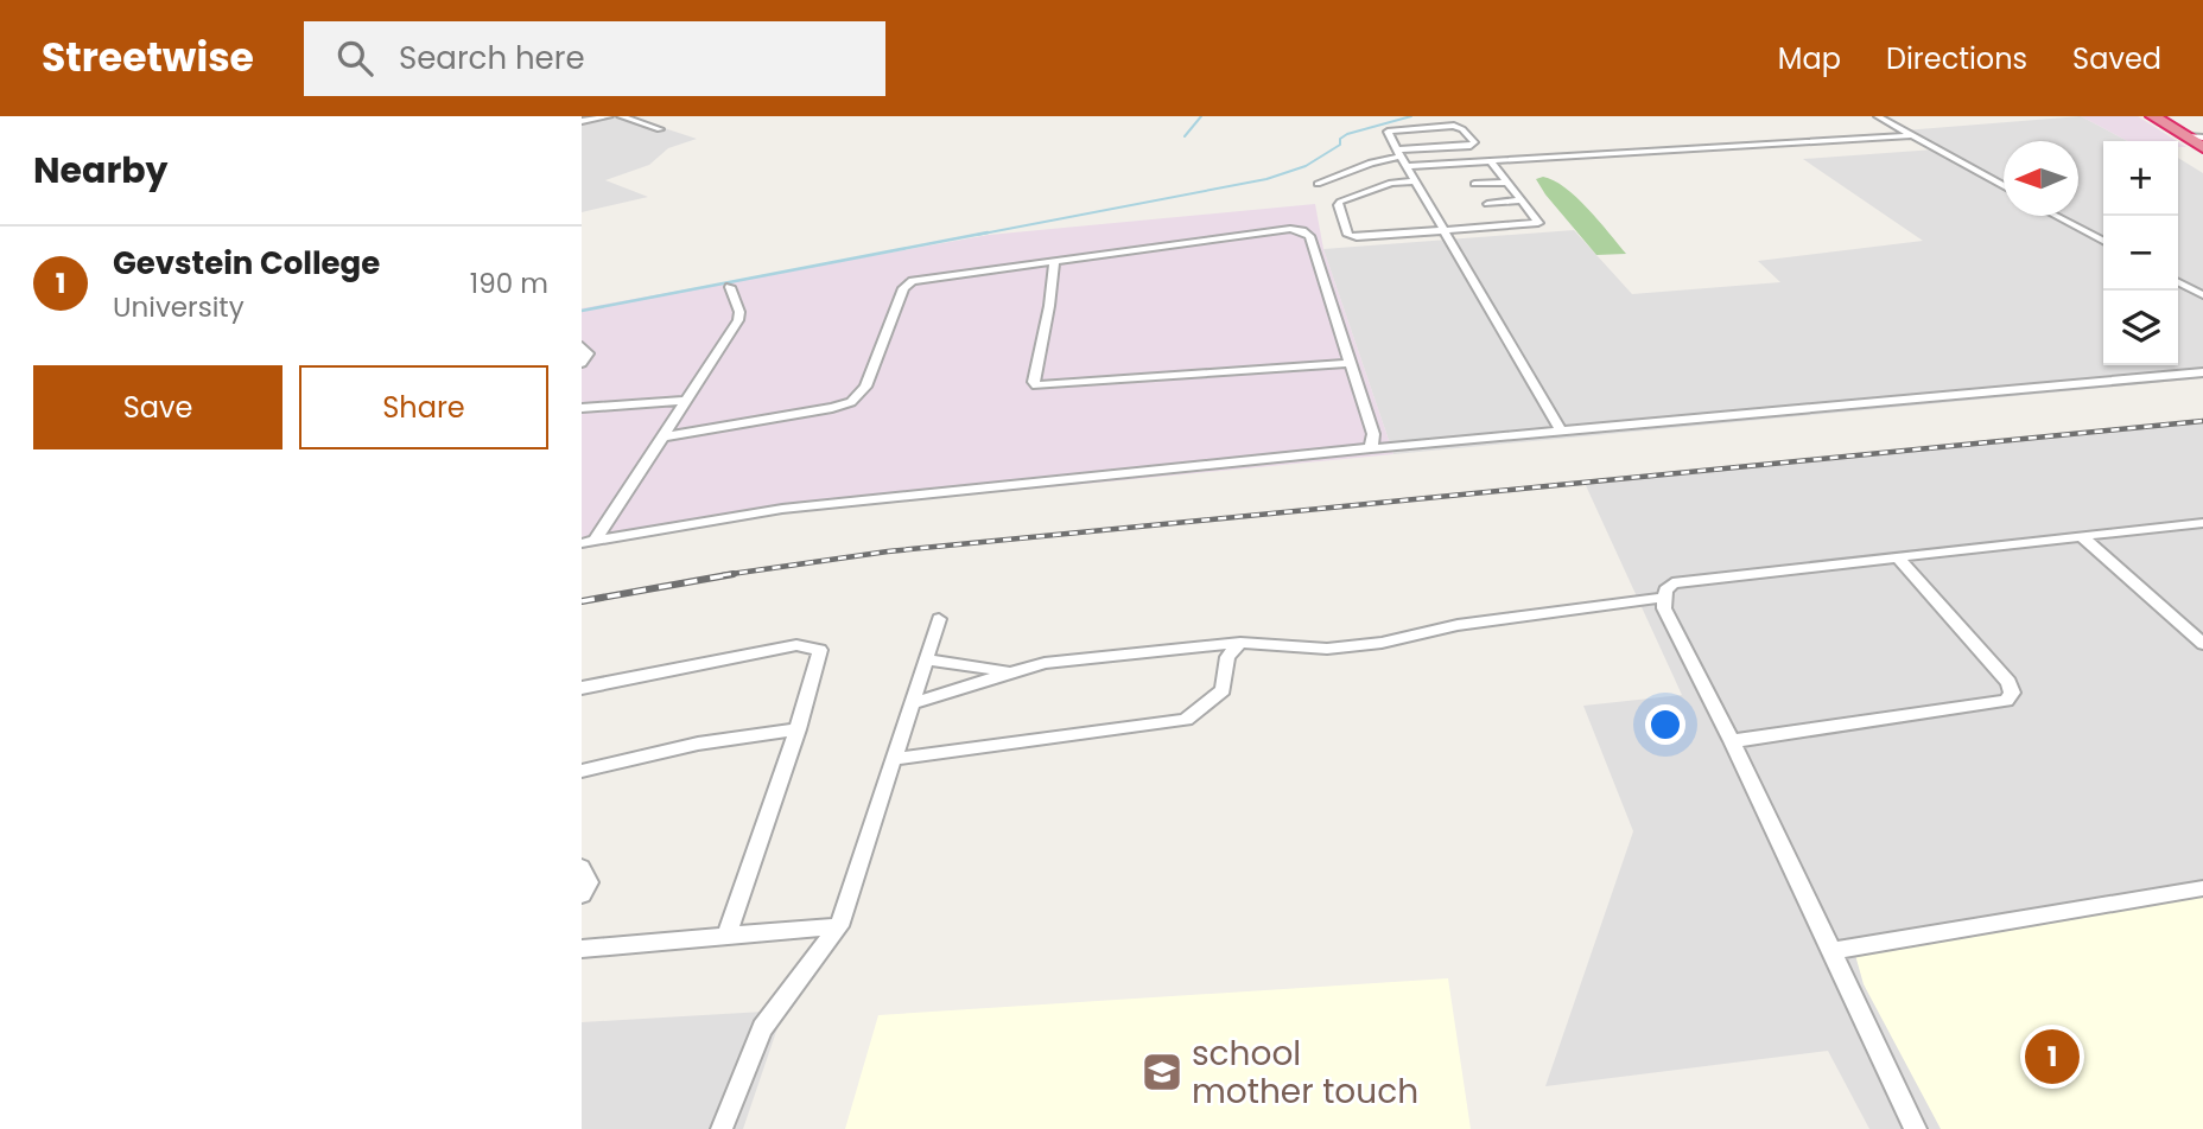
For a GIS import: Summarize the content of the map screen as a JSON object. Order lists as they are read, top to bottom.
{
  "places": {
    "school or university": ["school mother touch"]
  },
  "north": "left",
  "page": {
    "header": "Streetwise",
    "search": "Search here",
    "nav": ["Map", "Directions", "Saved"],
    "heading": "Nearby",
    "map_buttons": ["+", "−"],
    "list": [
      {
        "mark": "1",
        "name": "Gevstein College",
        "note": "University",
        "value": "190 m"
      }
    ],
    "buttons": ["Save", "Share"],
    "pins": "1"
  }
}
